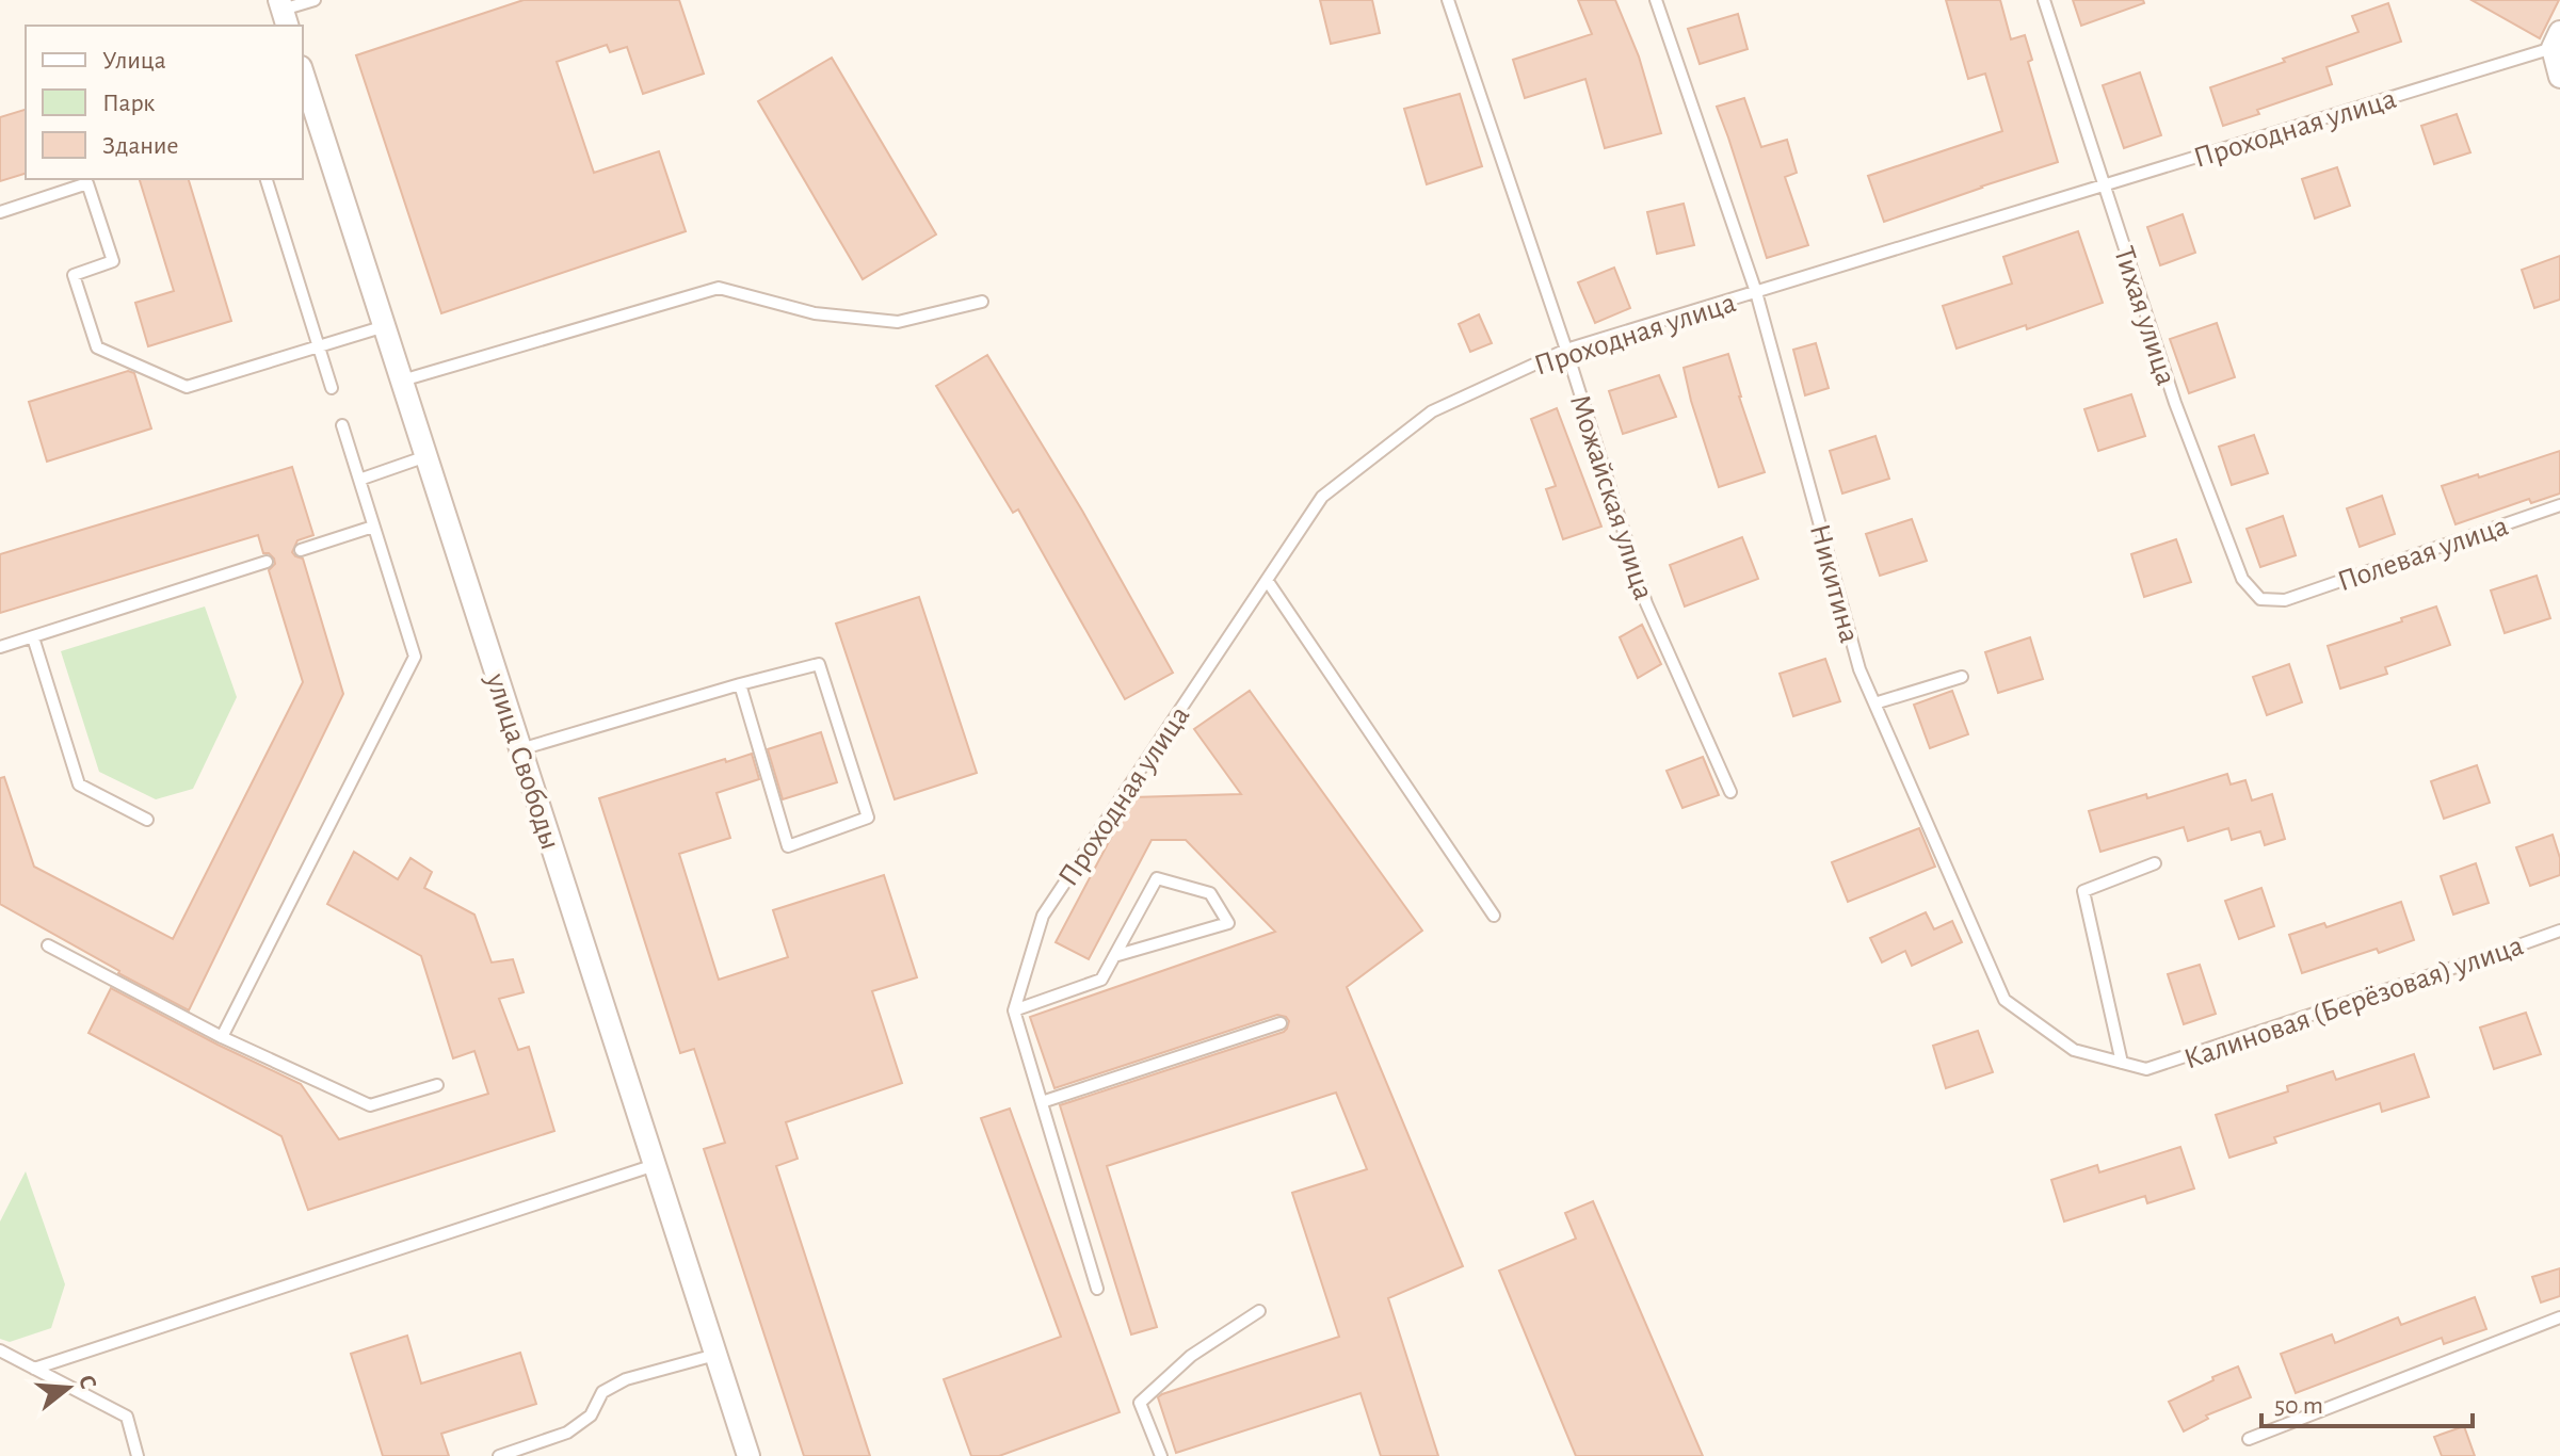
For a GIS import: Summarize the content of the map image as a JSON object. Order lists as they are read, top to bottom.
{
  "streets": {
    "street": ["улица Свободы"],
    "lane": [
      "Проходная улица",
      "Тихая улица",
      "Можайская улица",
      "Полевая улица",
      "Никитина",
      "Калиновая (Берёзовая) улица"
    ]
  },
  "crossings": [
    ["Проходная улица", "Тихая улица"],
    ["Проходная улица", "Можайская улица"],
    ["Проходная улица", "Никитина"],
    ["Тихая улица", "Полевая улица"],
    ["Никитина", "Калиновая (Берёзовая) улица"]
  ],
  "legend": ["Улица", "Парк", "Здание"],
  "scale_bar": "50 m",
  "north": "right"
}
